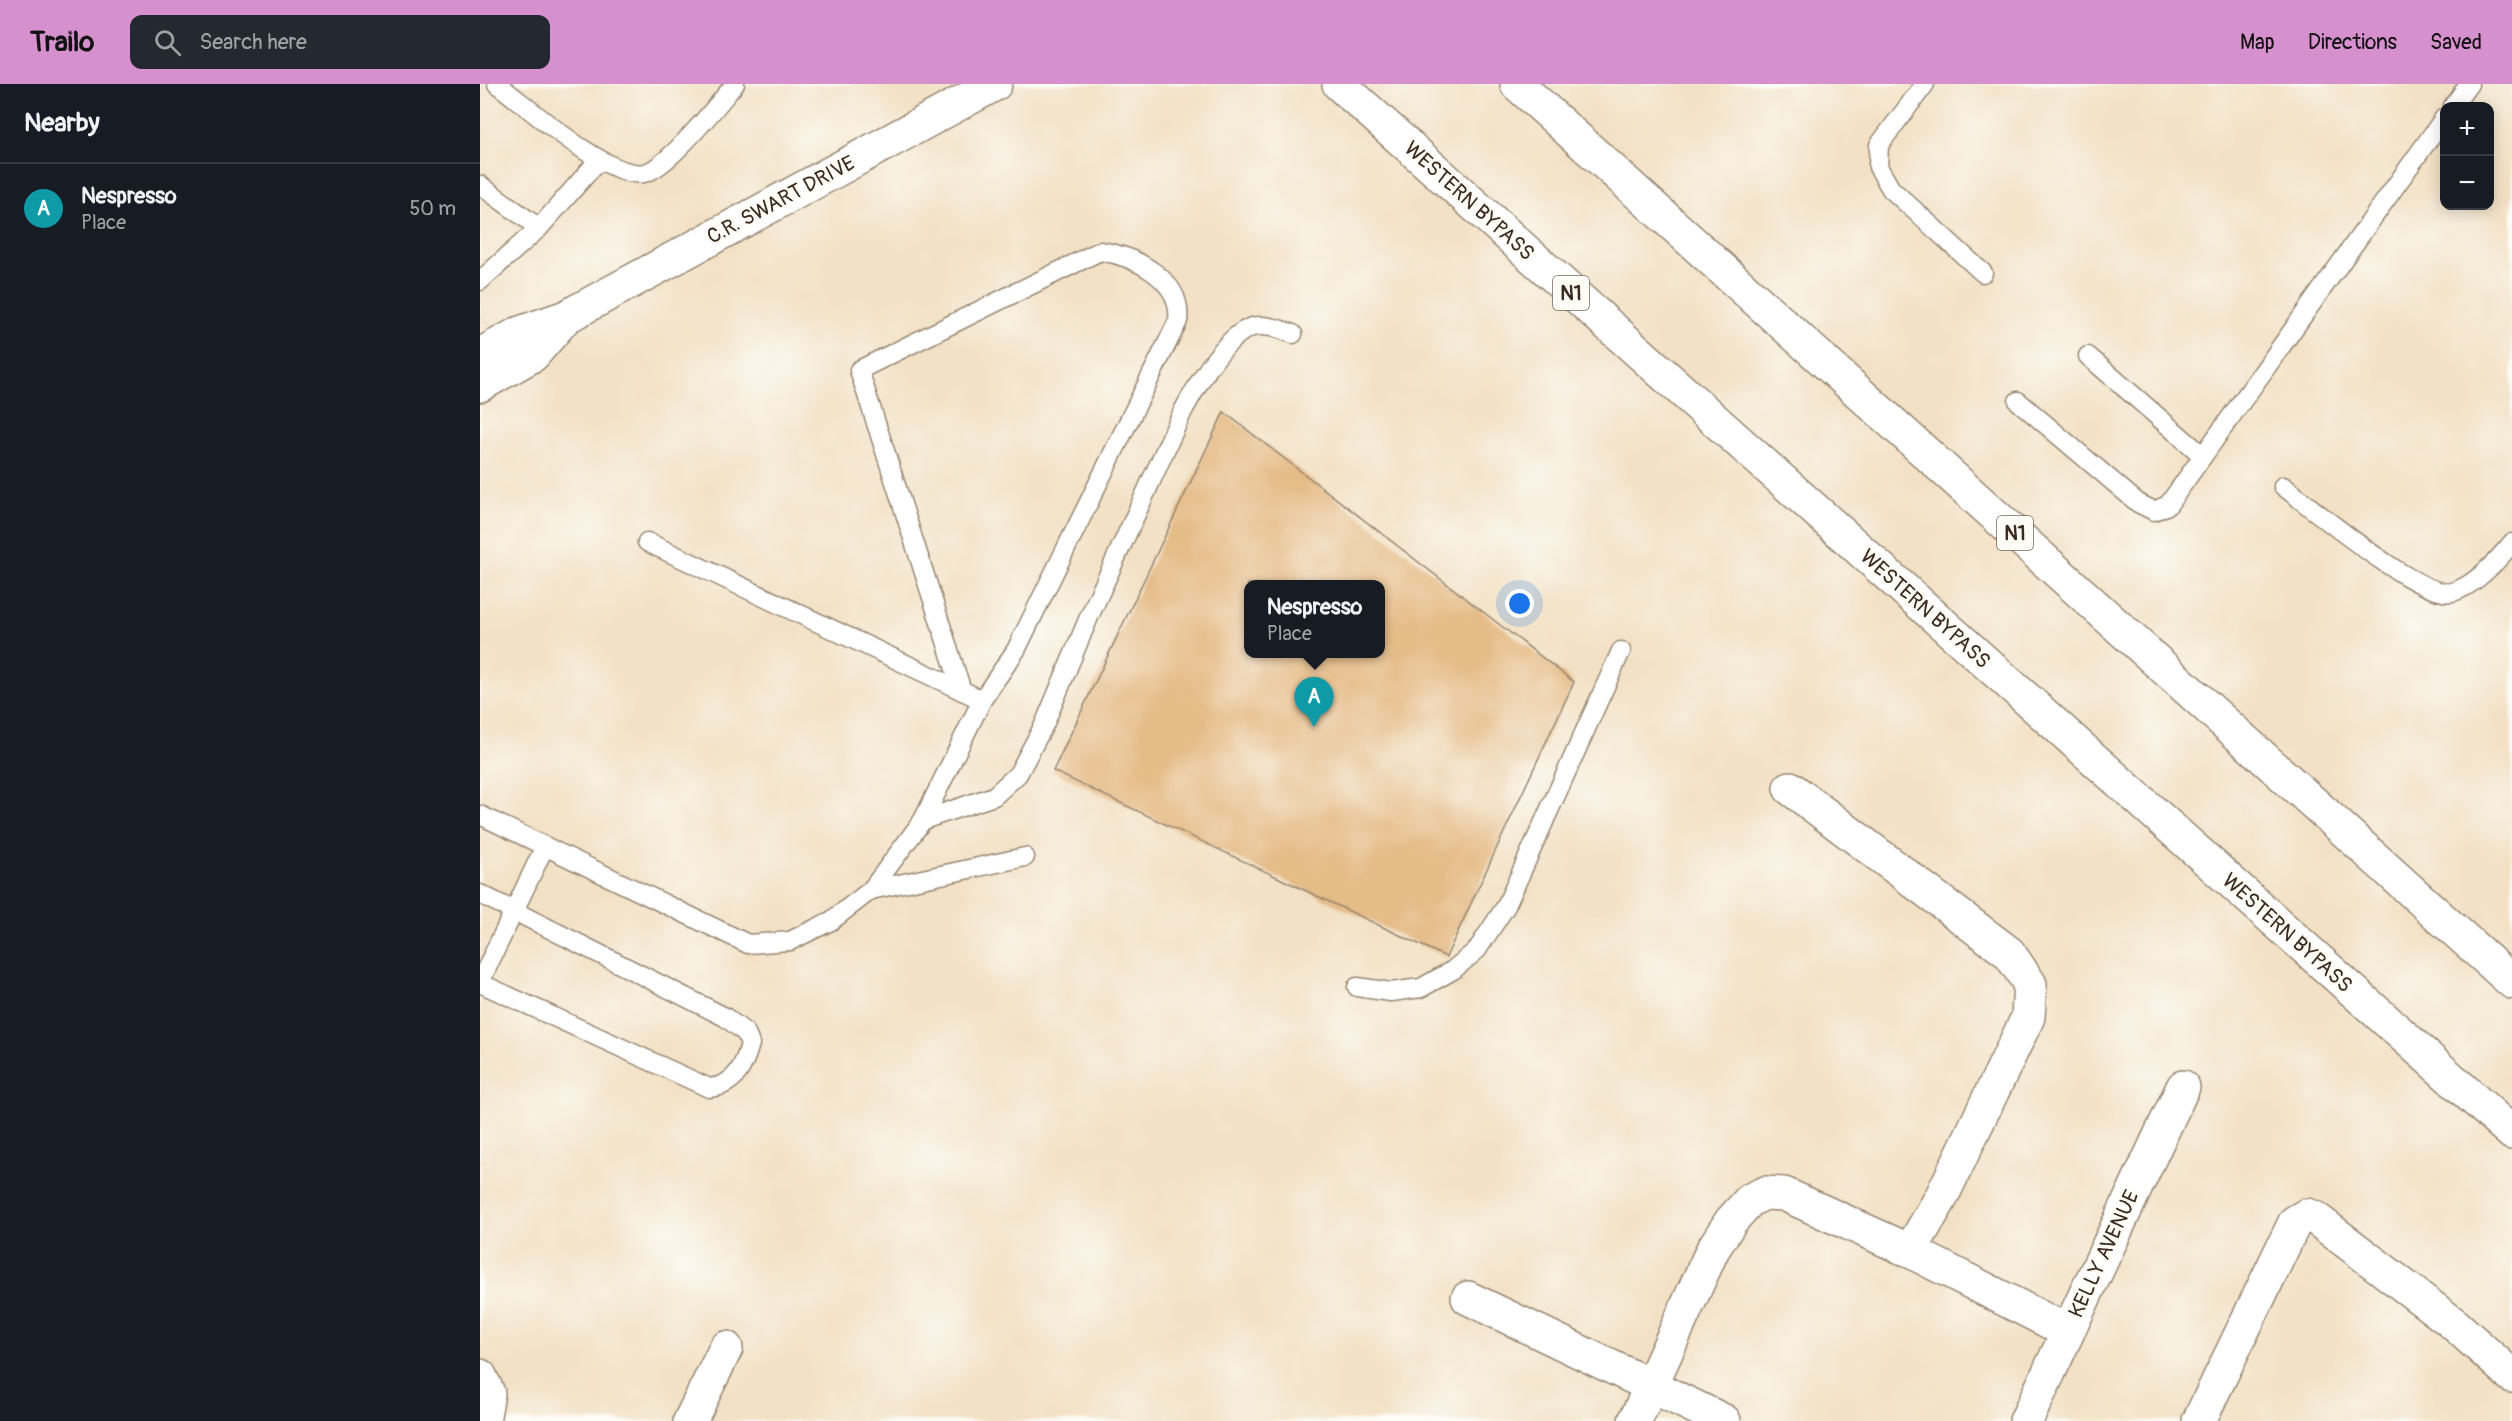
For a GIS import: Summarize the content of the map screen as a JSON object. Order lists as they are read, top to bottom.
{
  "streets": {
    "main road": [
      "C.R. SWART DRIVE",
      "WESTERN BYPASS",
      "N1",
      "KELLY AVENUE"
    ]
  },
  "page": {
    "header": "Trailo",
    "search": "Search here",
    "nav": ["Map", "Directions", "Saved"],
    "heading": "Nearby",
    "map_buttons": ["+", "−"],
    "list": [
      {
        "mark": "A",
        "name": "Nespresso",
        "note": "Place",
        "value": "50 m"
      }
    ],
    "popup": ["Nespresso", "Place"],
    "pins": "A"
  }
}
